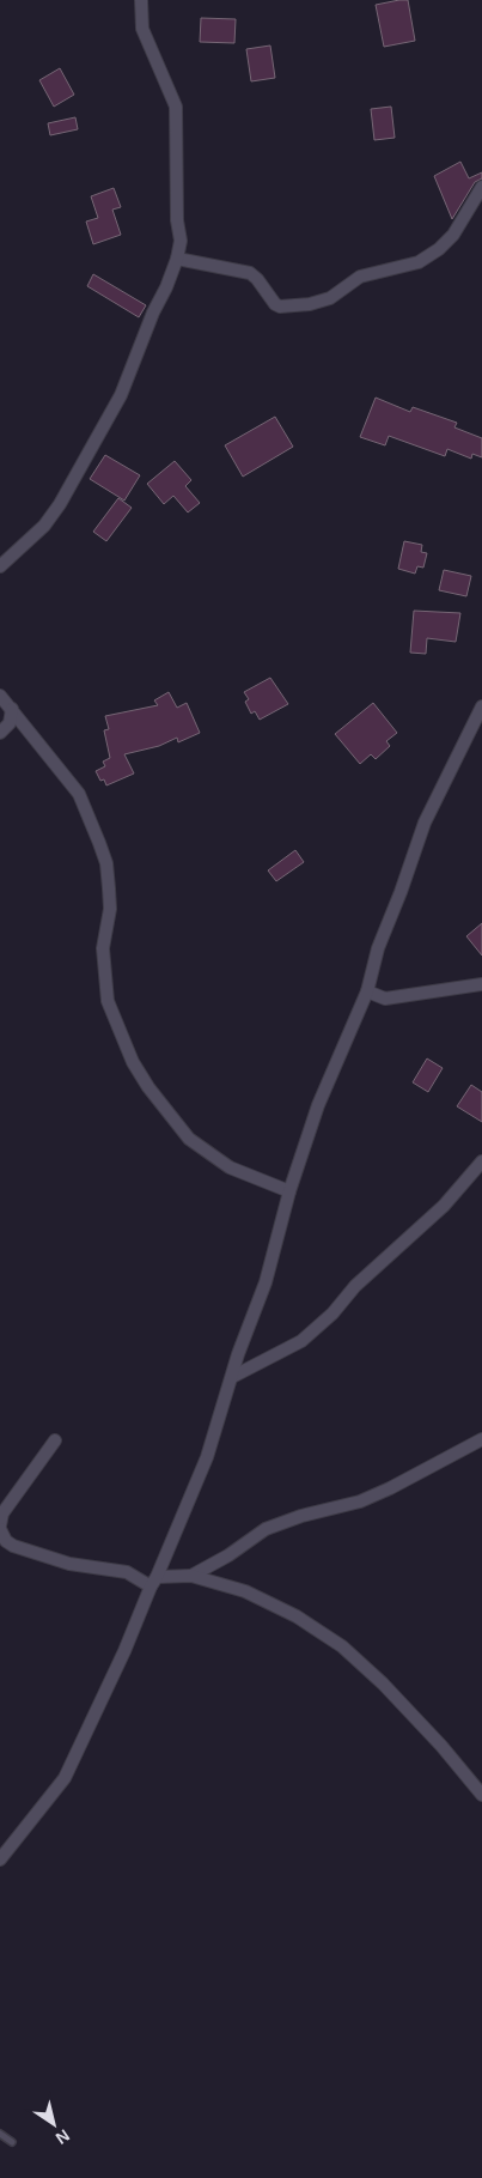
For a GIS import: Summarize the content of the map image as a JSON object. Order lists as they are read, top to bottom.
{
  "north": "bottom right"
}
